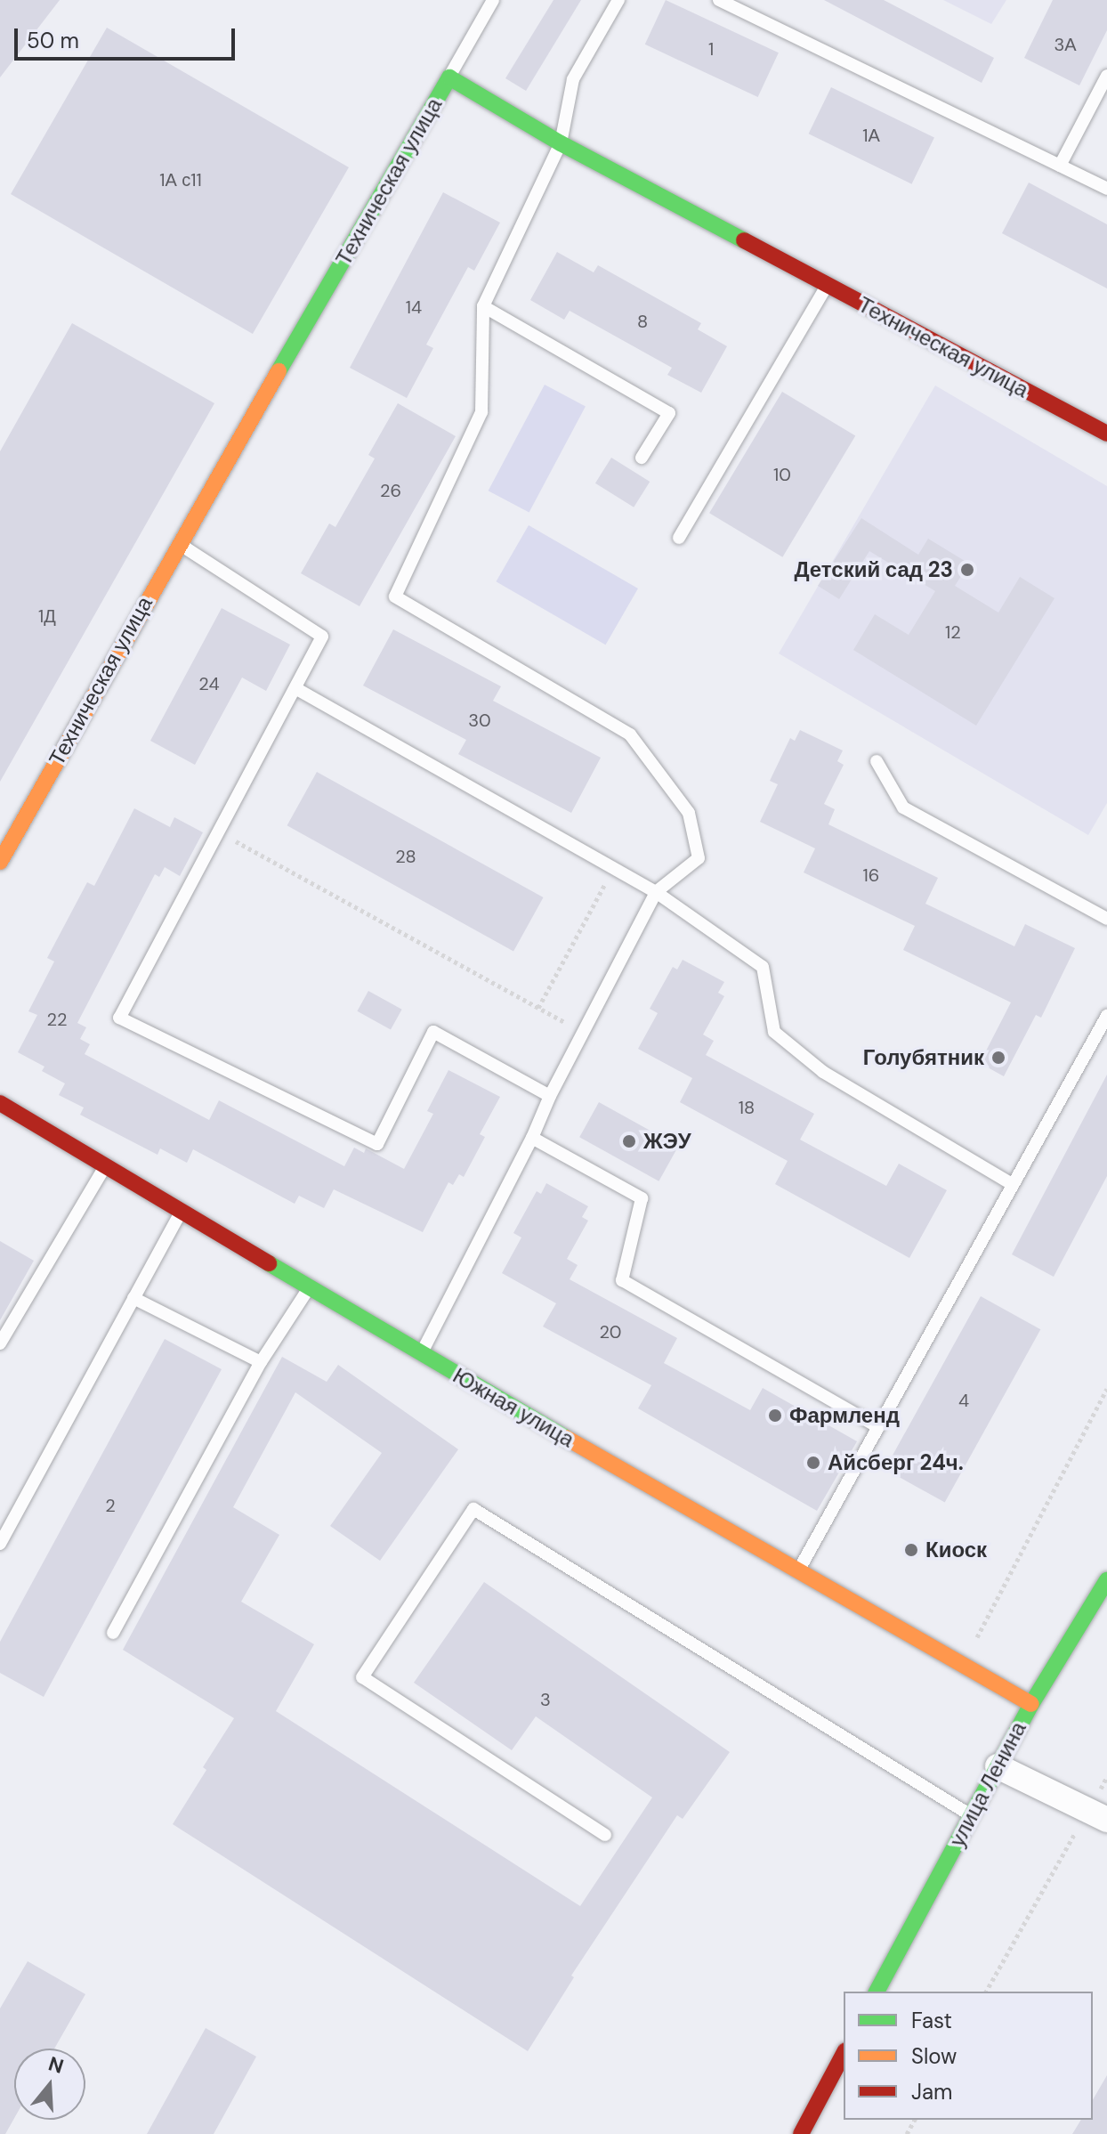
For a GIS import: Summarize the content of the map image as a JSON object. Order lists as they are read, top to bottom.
{
  "streets": {
    "street": ["Техническая улица", "Южная улица", "улица Ленина"]
  },
  "crossings": [
    ["Южная улица", "улица Ленина"]
  ],
  "places": [
    "Детский сад 23",
    "Голубятник",
    "ЖЭУ",
    "Фармленд",
    "Айсберг 24ч.",
    "Киоск"
  ],
  "house_numbers": [
    "3А",
    "1",
    "1А",
    "1А с11",
    "14",
    "8",
    "10",
    "26",
    "1Д",
    "12",
    "24",
    "30",
    "28",
    "16",
    "22",
    "18",
    "20",
    "4",
    "2",
    "3"
  ],
  "legend": ["Fast", "Slow", "Jam"],
  "scale_bar": "50 m",
  "north": "top"
}
